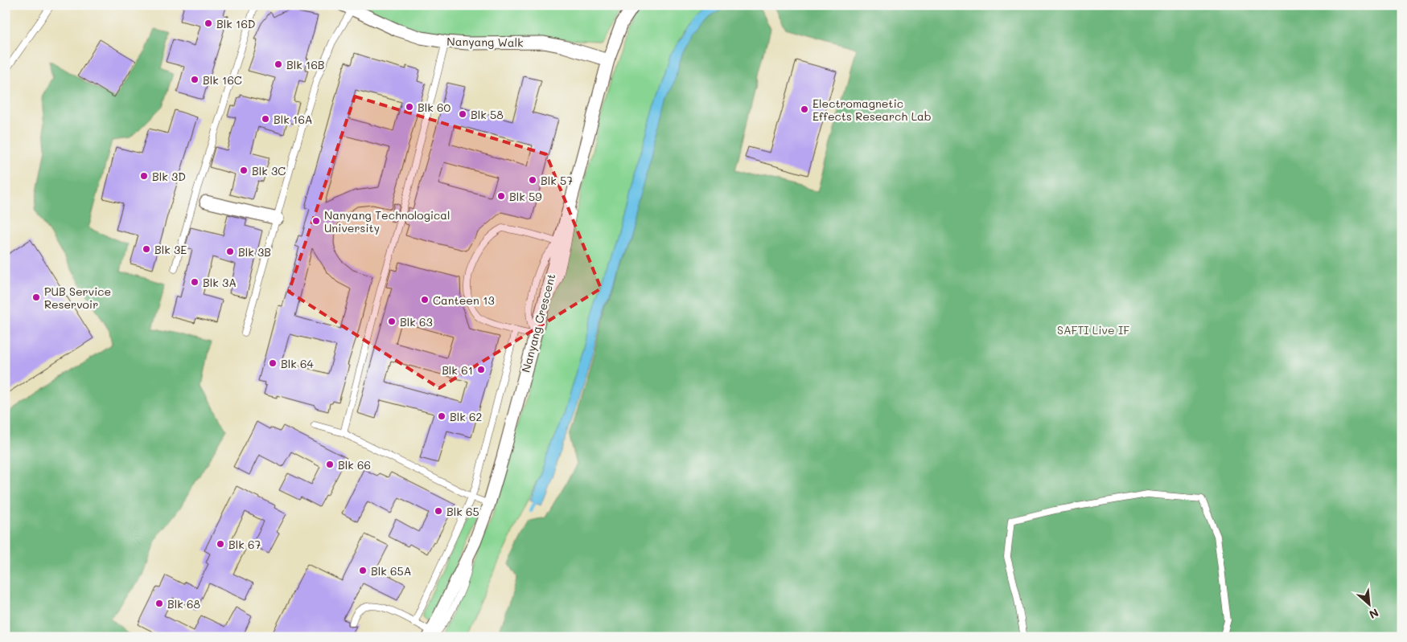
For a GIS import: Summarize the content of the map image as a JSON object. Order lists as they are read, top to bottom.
{
  "streets": {
    "street": ["Nanyang Walk", "Nanyang Crescent"]
  },
  "crossings": [
    ["Nanyang Walk", "Nanyang Crescent"]
  ],
  "parks": ["SAFTI Live IF"],
  "places": [
    "Blk 16D",
    "Blk 16B",
    "Blk 16C",
    "Blk 60",
    "Electromagnetic Effects Research Lab",
    "Blk 58",
    "Blk 16A",
    "Blk 3C",
    "Blk 3D",
    "Blk 57",
    "Blk 59",
    "Nanyang Technological University",
    "Blk 3E",
    "Blk 3B",
    "Blk 3A",
    "PUB Service Reservoir",
    "Canteen 13",
    "Blk 63",
    "Blk 64",
    "Blk 61",
    "Blk 62",
    "Blk 66",
    "Blk 65",
    "Blk 67",
    "Blk 65A",
    "Blk 68"
  ],
  "north": "bottom right"
}
